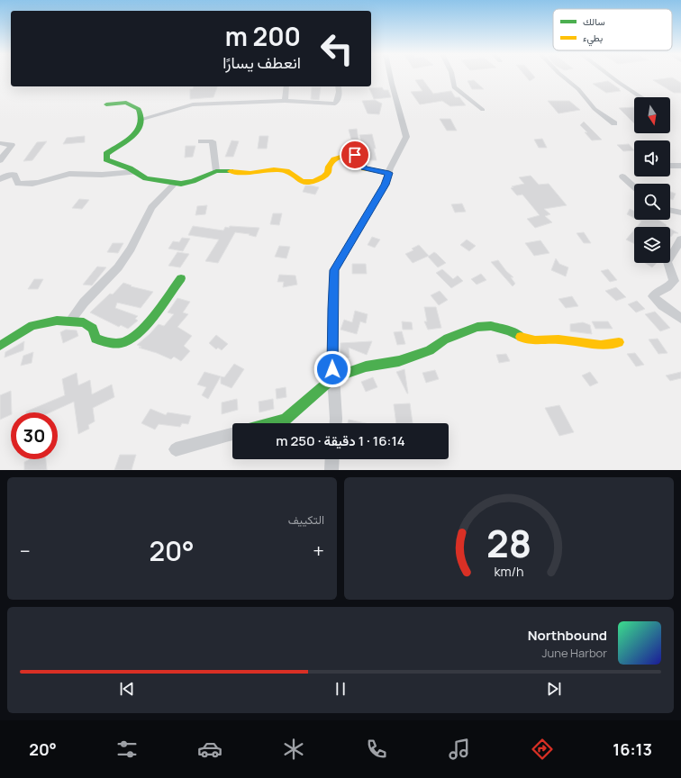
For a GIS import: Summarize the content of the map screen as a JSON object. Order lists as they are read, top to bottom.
{
  "legend": ["سالك", "بطيء"],
  "north": "bottom",
  "page": {
    "turn": ["200 m", "انعطف يسارًا"],
    "limit": "30",
    "trip": "16:14 · 1 دقيقة · 250 m",
    "tile": "التكييف",
    "heat": ["−", "20°", "+"],
    "song": ["Northbound", "June Harbor"],
    "tabs": ["16:13", "20°"],
    "gauge": ["28", "km/h"]
  }
}
